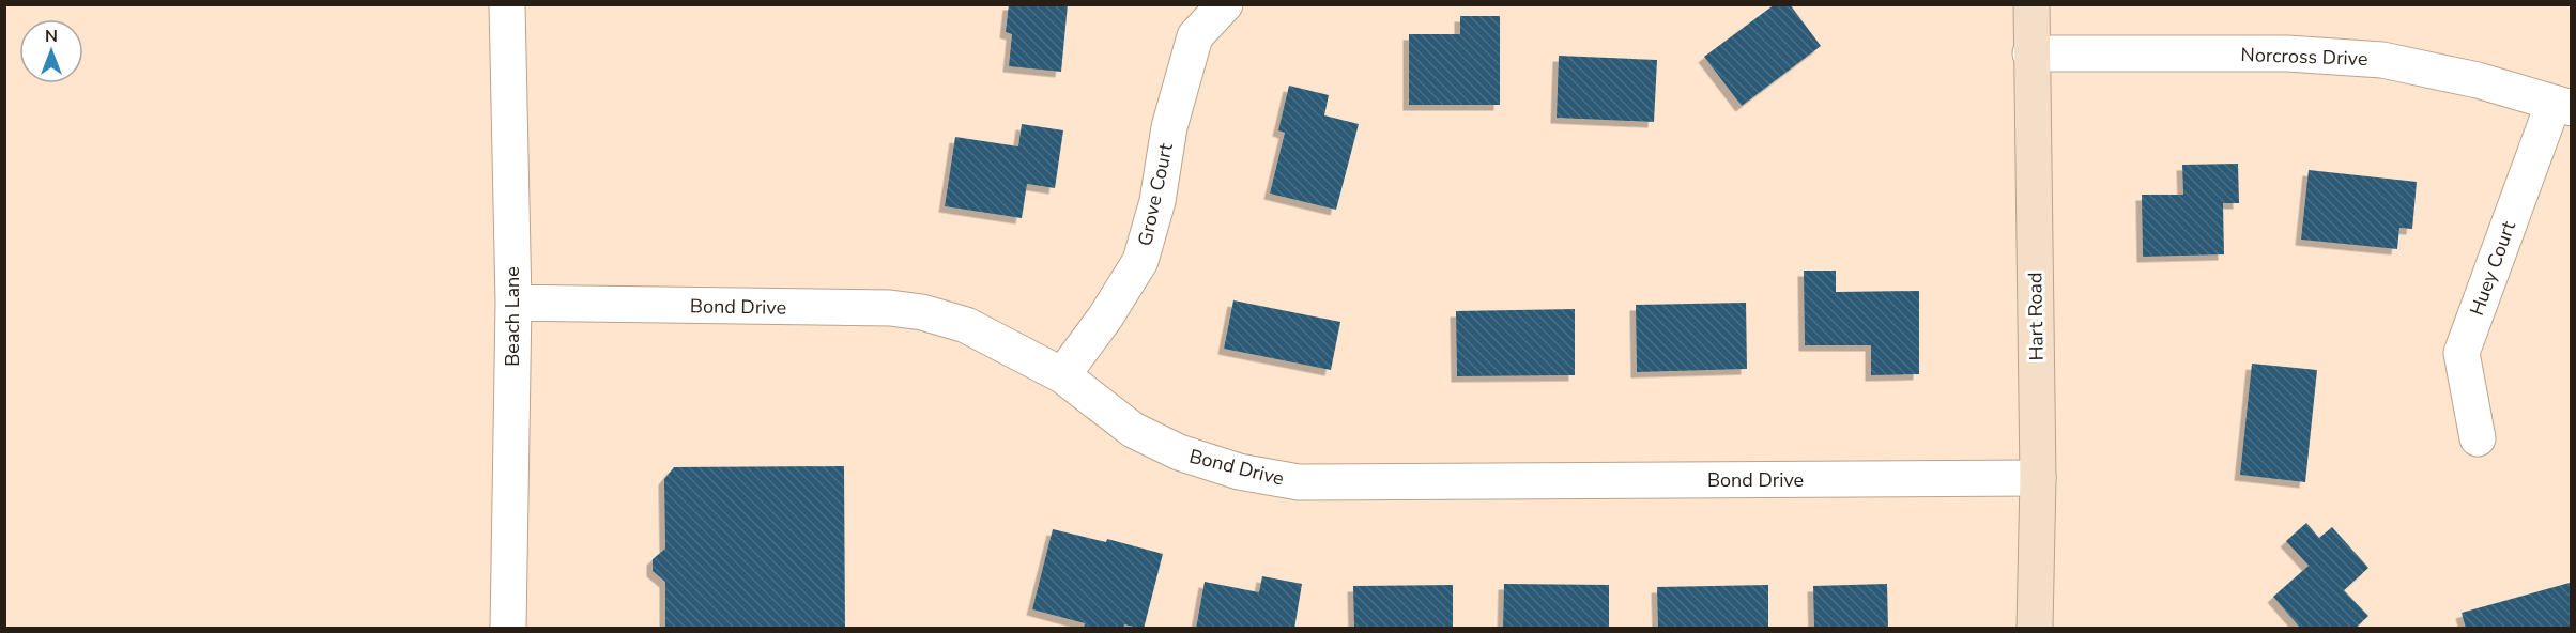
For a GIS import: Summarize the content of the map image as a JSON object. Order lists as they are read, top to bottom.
{
  "streets": {
    "street": [
      "Norcross Drive",
      "Grove Court",
      "Huey Court",
      "Bond Drive",
      "Beach Lane",
      "Hart Road"
    ]
  },
  "crossings": [
    ["Norcross Drive", "Huey Court"],
    ["Norcross Drive", "Hart Road"],
    ["Grove Court", "Bond Drive"],
    ["Bond Drive", "Beach Lane"],
    ["Bond Drive", "Hart Road"]
  ],
  "north": "top"
}
